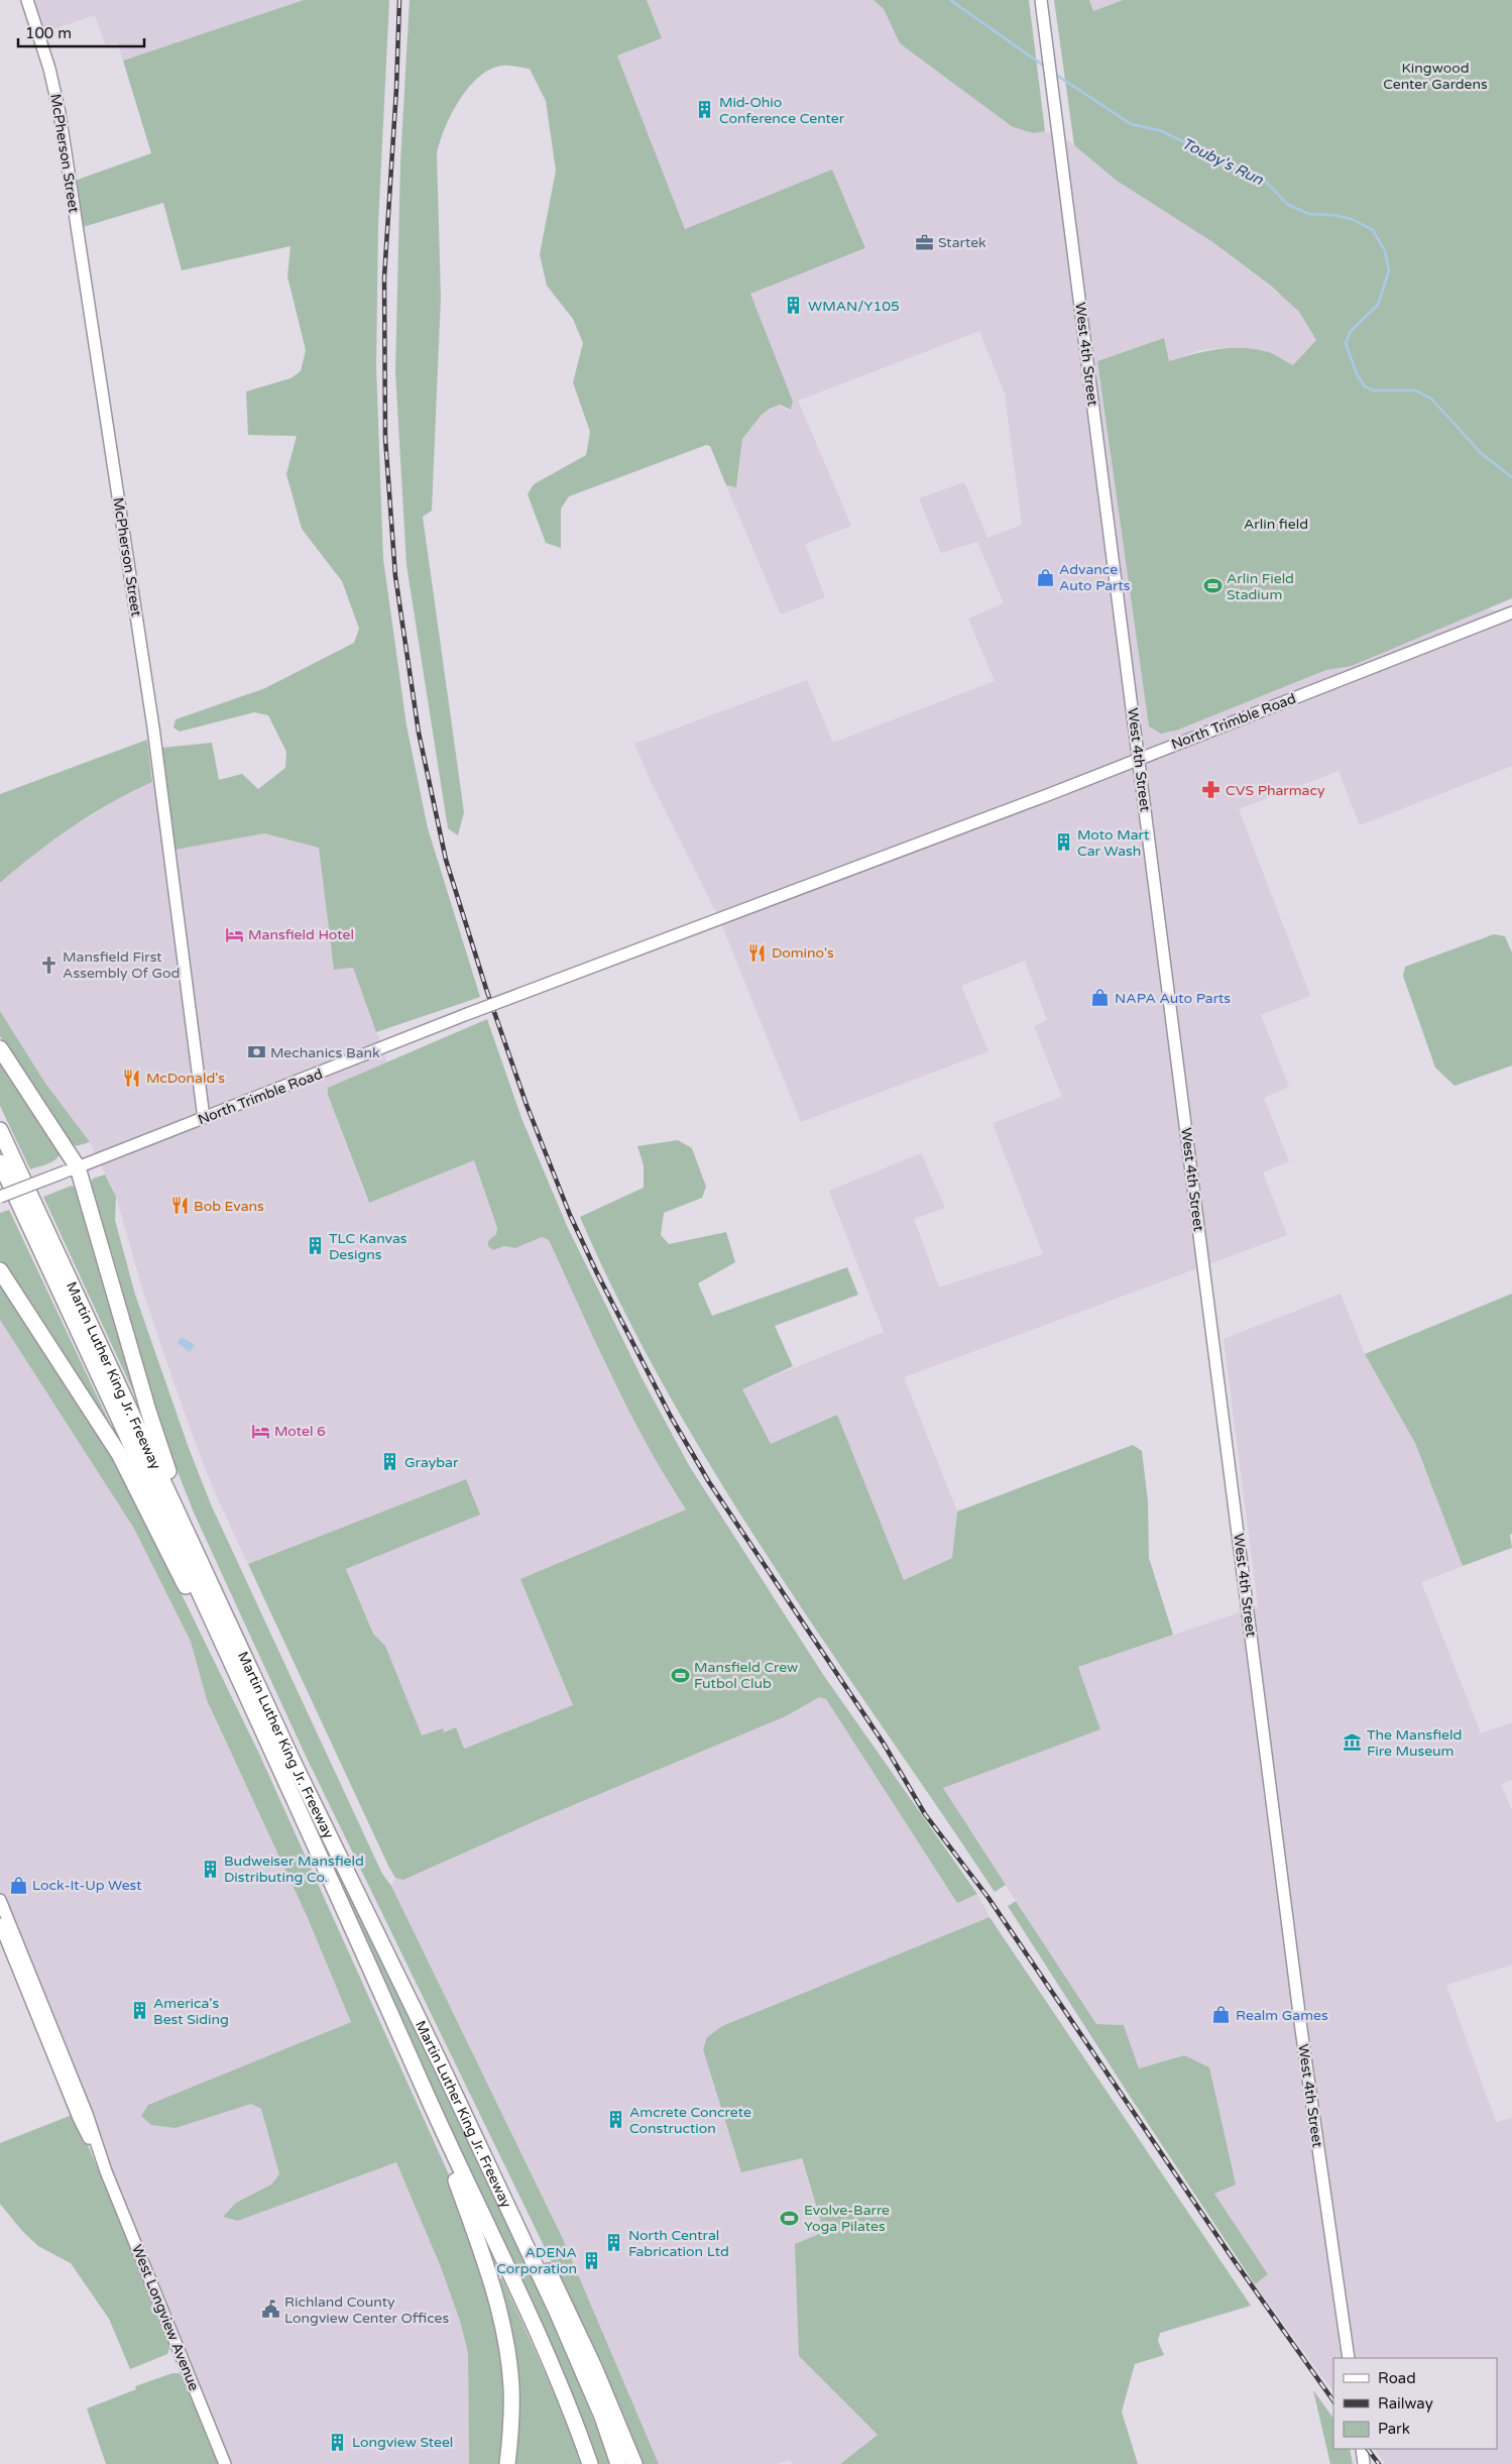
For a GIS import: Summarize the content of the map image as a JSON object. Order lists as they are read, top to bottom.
{
  "streets": {
    "highway": ["Martin Luther King Jr. Freeway"],
    "main road": [
      "McPherson Street",
      "West 4th Street",
      "North Trimble Road",
      "West Longview Avenue"
    ]
  },
  "crossings": [
    ["McPherson Street", "North Trimble Road"],
    ["West 4th Street", "North Trimble Road"]
  ],
  "water": ["Touby's Run"],
  "parks": ["Kingwood Center Gardens", "Arlin field"],
  "places": {
    "building": [
      "Mid-Ohio Conference Center",
      "WMAN/Y105",
      "Moto Mart Car Wash",
      "TLC Kanvas Designs",
      "Graybar",
      "Budweiser Mansfield Distributing Co.",
      "America's Best Siding",
      "Amcrete Concrete Construction",
      "North Central Fabrication Ltd",
      "ADENA Corporation",
      "Longview Steel"
    ],
    "office": ["Startek"],
    "shop": [
      "Advance Auto Parts",
      "NAPA Auto Parts",
      "Lock-It-Up West",
      "Realm Games"
    ],
    "sports": ["Arlin Field Stadium", "Mansfield Crew Futbol Club", "Evolve-Barre Yoga Pilates"],
    "pharmacy": ["CVS Pharmacy"],
    "hotel": ["Mansfield Hotel", "Motel 6"],
    "restaurant": ["Domino's", "McDonald's", "Bob Evans"],
    "church": ["Mansfield First Assembly Of God"],
    "bank": ["Mechanics Bank"],
    "museum": ["The Mansfield Fire Museum"],
    "public building": ["Richland County Longview Center Offices"]
  },
  "legend": ["Road", "Railway", "Park"],
  "scale_bar": "100 m"
}
